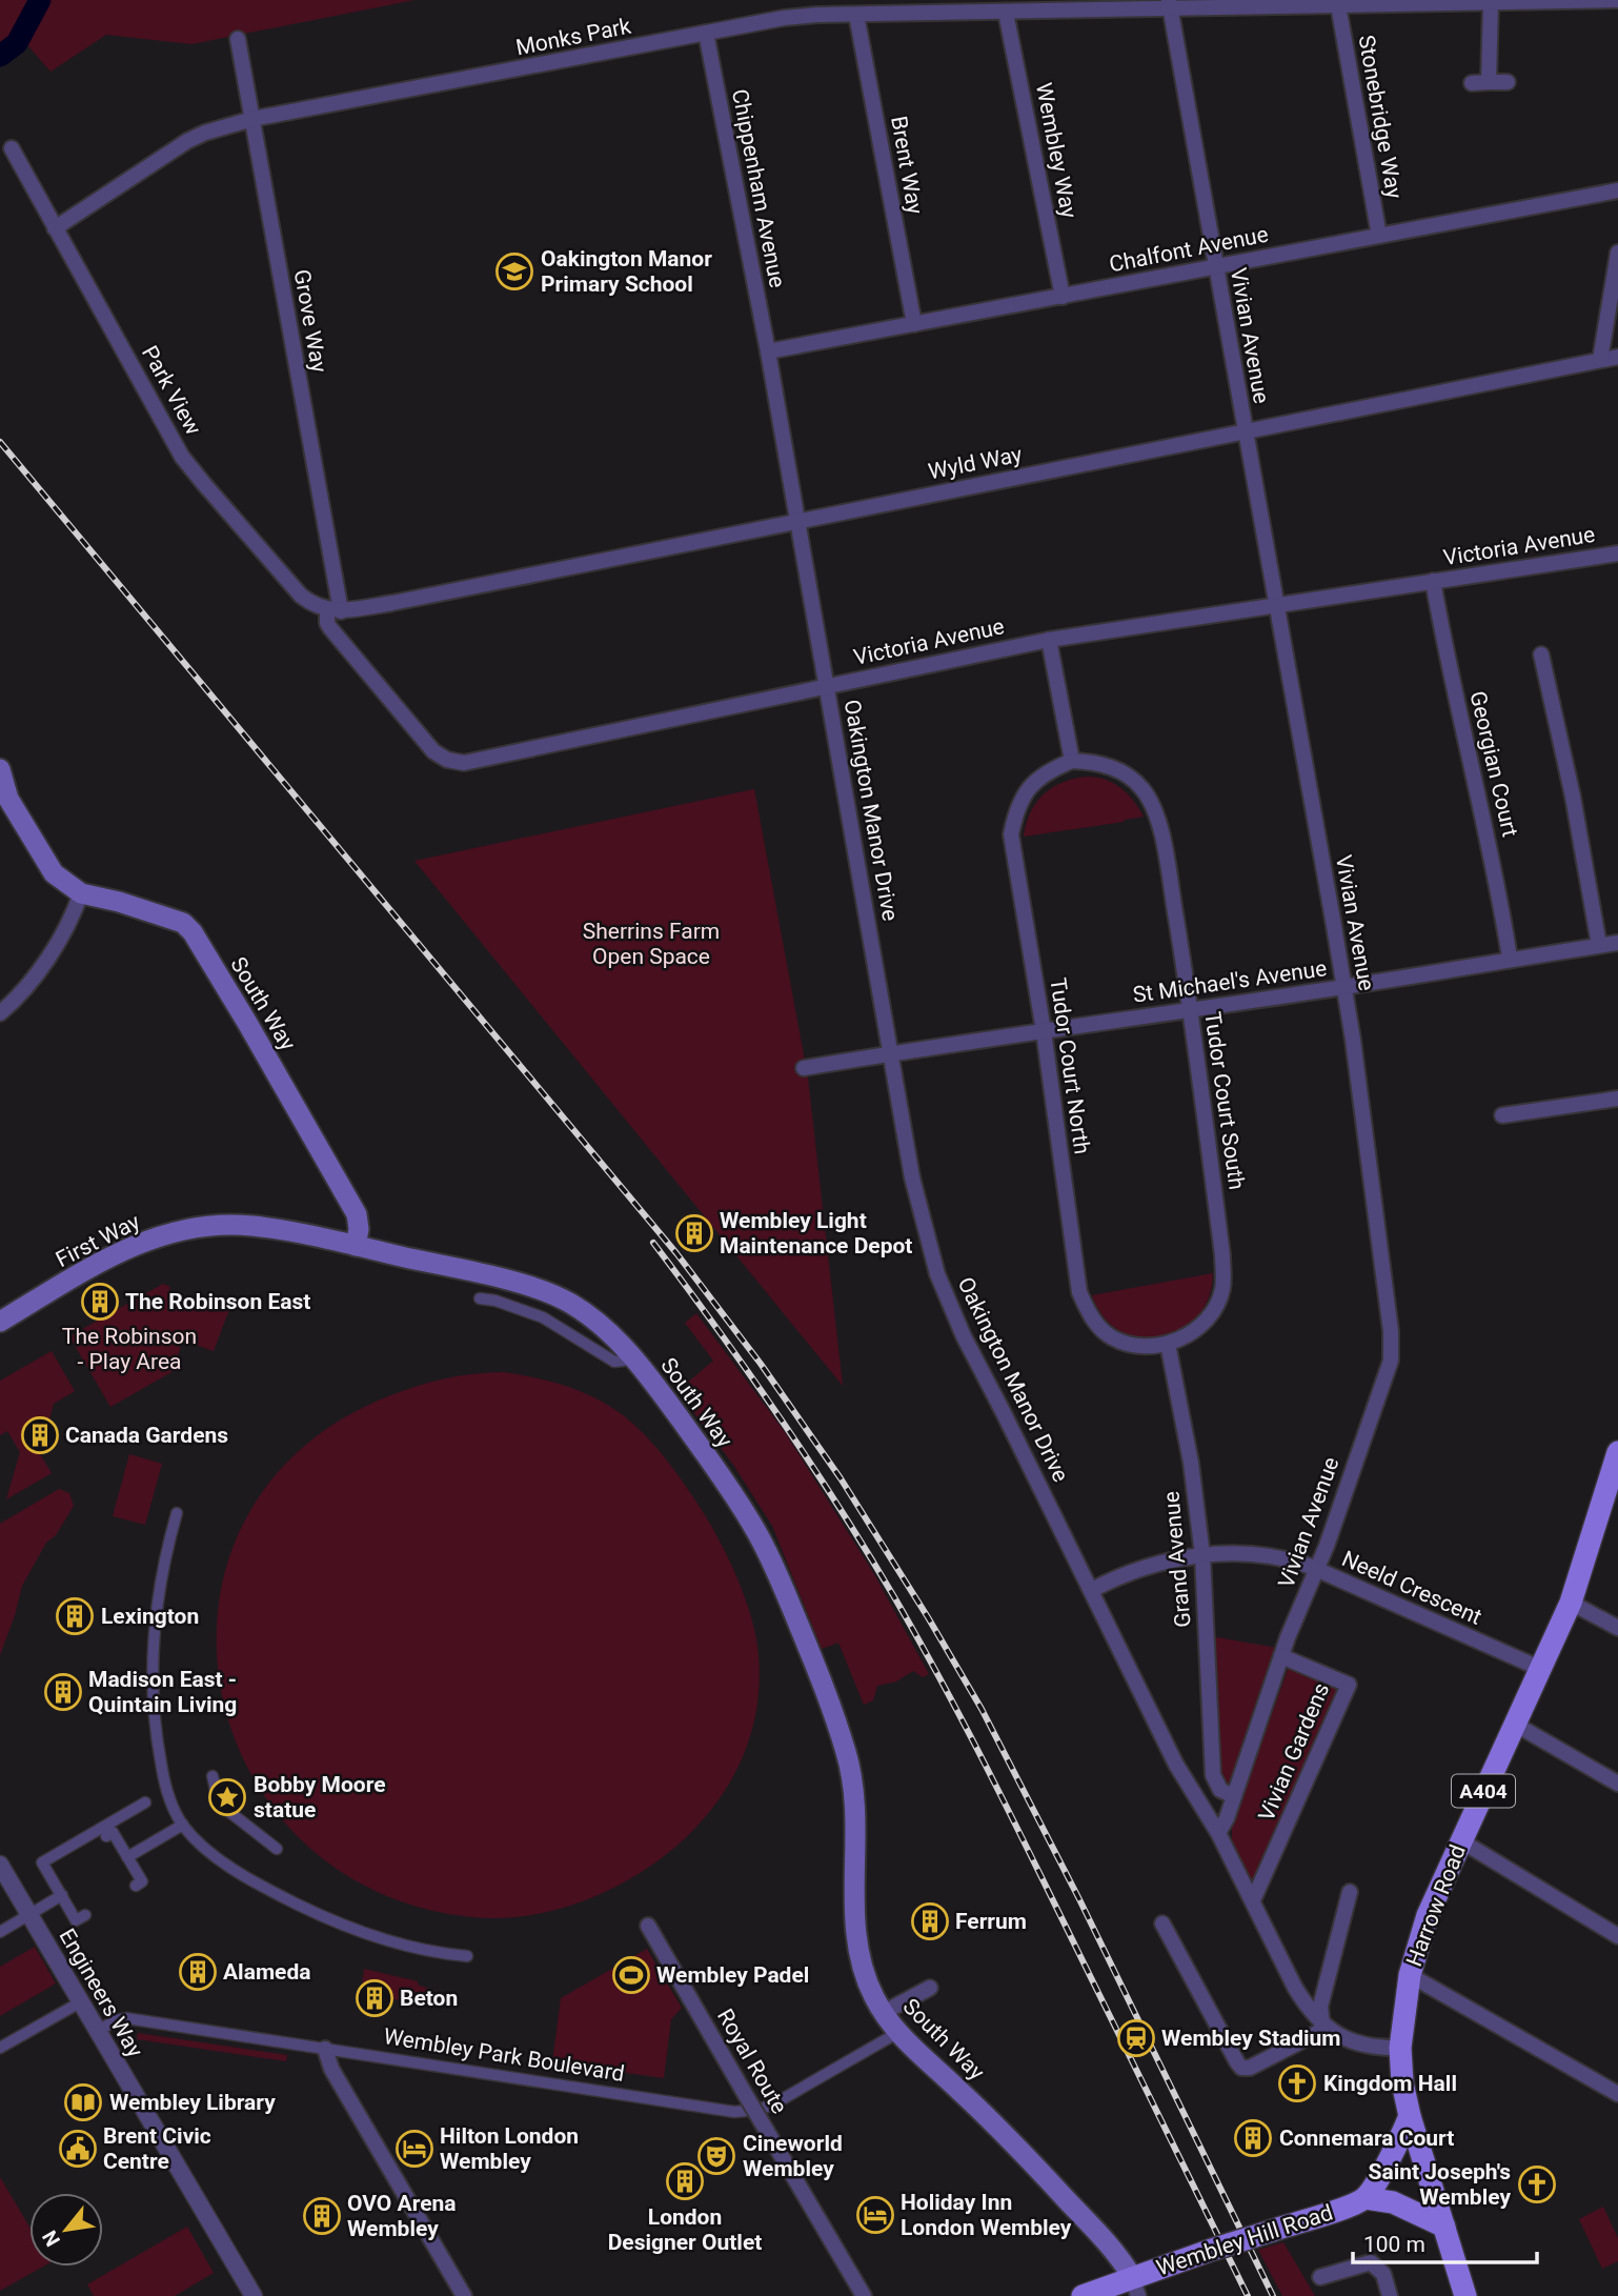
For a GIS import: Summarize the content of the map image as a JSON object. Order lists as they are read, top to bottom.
{
  "streets": {
    "main road": [
      "South Way",
      "First Way",
      "A404",
      "Harrow Road",
      "Wembley Hill Road"
    ],
    "street": [
      "Monks Park",
      "Stonebridge Way",
      "Wembley Way",
      "Brent Way",
      "Chippenham Avenue",
      "Chalfont Avenue",
      "Grove Way",
      "Vivian Avenue",
      "Park View",
      "Wyld Way",
      "Victoria Avenue",
      "Georgian Court",
      "Oakington Manor Drive",
      "St Michael's Avenue",
      "Tudor Court North",
      "Tudor Court South",
      "Grand Avenue",
      "Neeld Crescent",
      "Vivian Gardens",
      "Engineers Way",
      "Wembley Park Boulevard",
      "Royal Route"
    ]
  },
  "crossings": [
    ["Monks Park", "Stonebridge Way"],
    ["Monks Park", "Wembley Way"],
    ["Monks Park", "Brent Way"],
    ["Monks Park", "Chippenham Avenue"],
    ["Monks Park", "Grove Way"],
    ["Monks Park", "Vivian Avenue"],
    ["Monks Park", "Park View"],
    ["Stonebridge Way", "Chalfont Avenue"],
    ["Wembley Way", "Chalfont Avenue"],
    ["Brent Way", "Chalfont Avenue"],
    ["Chippenham Avenue", "Chalfont Avenue"],
    ["Chippenham Avenue", "Oakington Manor Drive"],
    ["Chalfont Avenue", "Vivian Avenue"],
    ["Chalfont Avenue", "Oakington Manor Drive"],
    ["Grove Way", "Park View"],
    ["Grove Way", "Wyld Way"],
    ["Grove Way", "Victoria Avenue"],
    ["Vivian Avenue", "Wyld Way"],
    ["Vivian Avenue", "Victoria Avenue"],
    ["Vivian Avenue", "Oakington Manor Drive"],
    ["Vivian Avenue", "St Michael's Avenue"],
    ["Vivian Avenue", "Neeld Crescent"],
    ["Vivian Avenue", "Vivian Gardens"],
    ["Park View", "Wyld Way"],
    ["Park View", "Victoria Avenue"],
    ["Wyld Way", "Victoria Avenue"],
    ["Wyld Way", "Oakington Manor Drive"],
    ["Victoria Avenue", "Georgian Court"],
    ["Victoria Avenue", "Oakington Manor Drive"],
    ["Georgian Court", "St Michael's Avenue"],
    ["Oakington Manor Drive", "St Michael's Avenue"],
    ["Oakington Manor Drive", "Grand Avenue"],
    ["Oakington Manor Drive", "Neeld Crescent"],
    ["Oakington Manor Drive", "Vivian Gardens"],
    ["Oakington Manor Drive", "Harrow Road"],
    ["St Michael's Avenue", "Tudor Court North"],
    ["St Michael's Avenue", "Tudor Court South"],
    ["South Way", "First Way"],
    ["South Way", "Wembley Hill Road"],
    ["Tudor Court North", "Tudor Court South"],
    ["Tudor Court North", "Grand Avenue"],
    ["Tudor Court South", "Grand Avenue"],
    ["Grand Avenue", "Neeld Crescent"],
    ["Neeld Crescent", "Harrow Road"],
    ["A404", "Harrow Road"],
    ["Engineers Way", "Wembley Park Boulevard"]
  ],
  "parks": ["Sherrins Farm Open Space", "The Robinson - Play Area"],
  "places": {
    "school or university": ["Oakington Manor Primary School"],
    "building": [
      "Wembley Light Maintenance Depot",
      "The Robinson East",
      "Canada Gardens",
      "Lexington",
      "Madison East - Quintain Living",
      "Ferrum",
      "Alameda",
      "Beton",
      "Connemara Court",
      "London Designer Outlet",
      "OVO Arena Wembley"
    ],
    "place": ["Bobby Moore statue"],
    "sports": ["Wembley Padel"],
    "station": ["Wembley Stadium"],
    "church": ["Kingdom Hall", "Saint Joseph's Wembley"],
    "library": ["Wembley Library"],
    "public building": ["Brent Civic Centre"],
    "hotel": ["Hilton London Wembley", "Holiday Inn London Wembley"],
    "theatre": ["Cineworld Wembley"]
  },
  "scale_bar": "100 m",
  "north": "bottom left"
}
